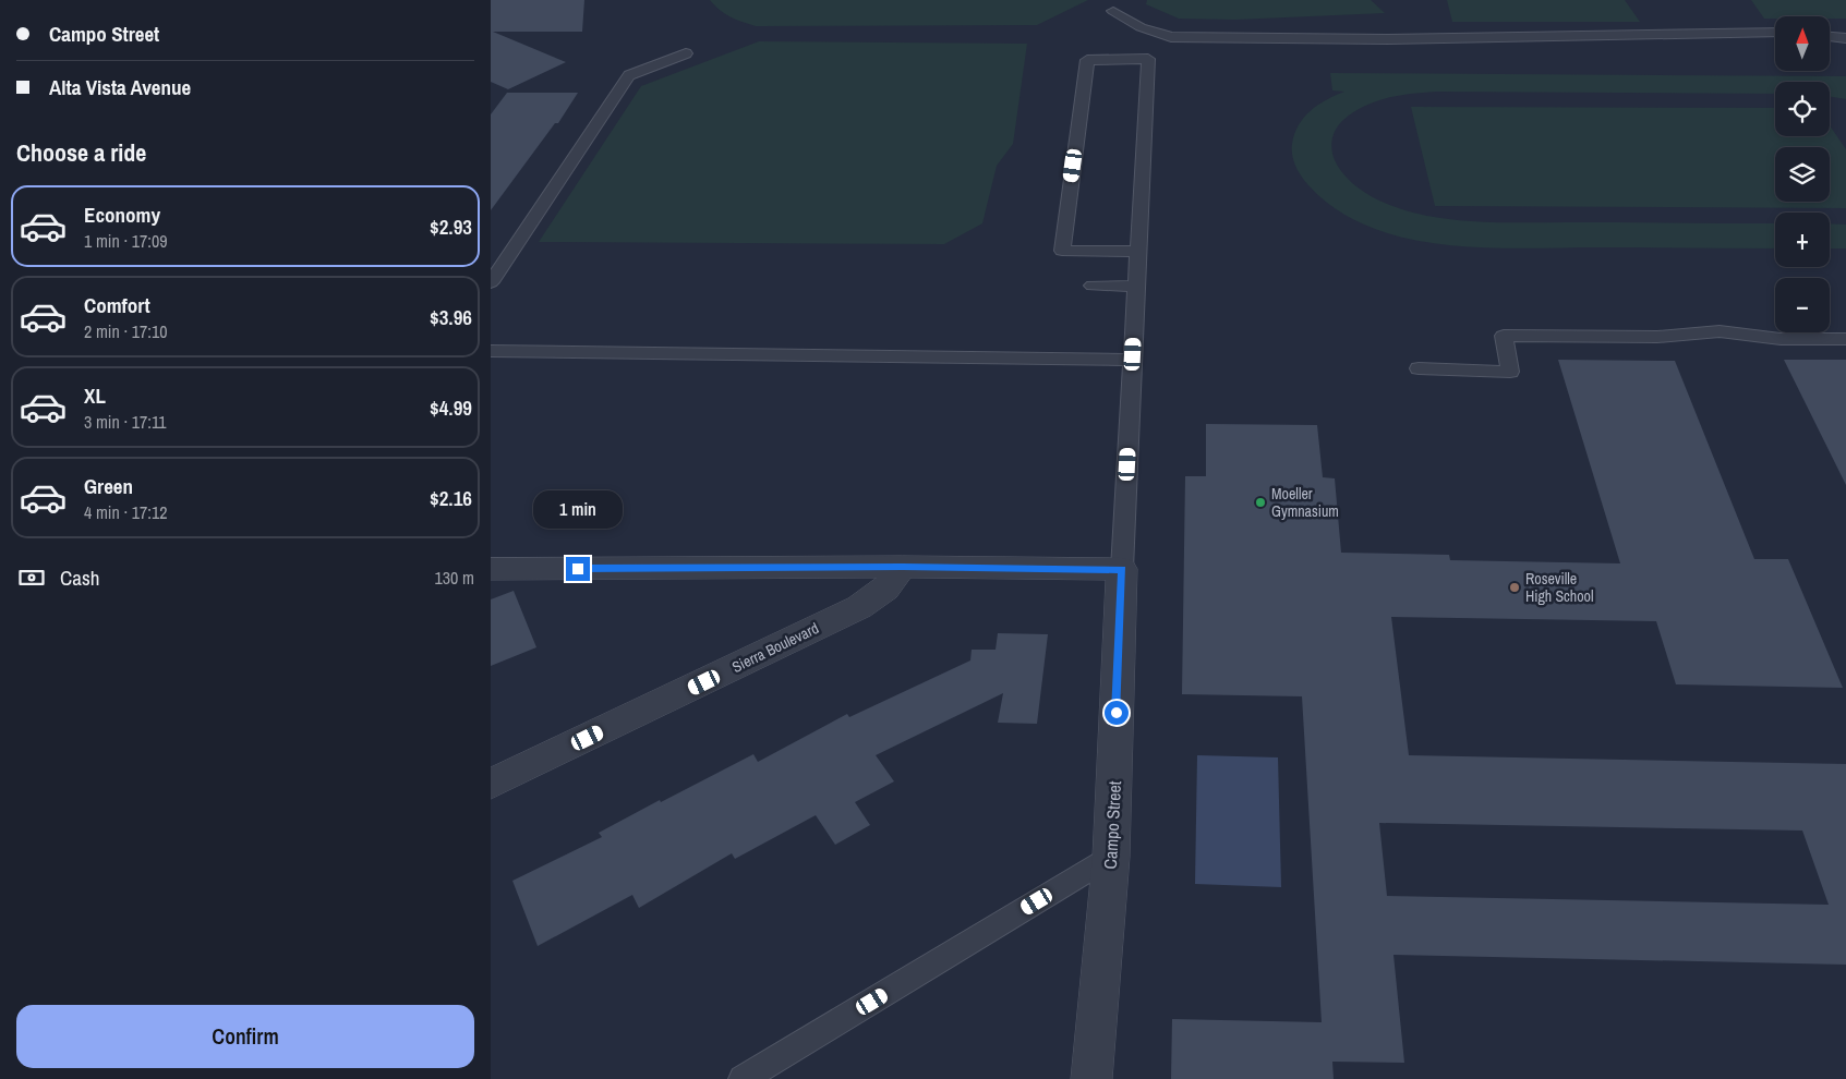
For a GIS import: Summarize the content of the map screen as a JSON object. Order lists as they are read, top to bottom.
{
  "streets": {
    "street": ["Sierra Boulevard", "Campo Street"]
  },
  "places": ["Moeller Gymnasium", "Roseville High School"],
  "north": "top",
  "page": {
    "banner": ["Campo Street", "Alta Vista Avenue"],
    "map_buttons": ["+", "−"],
    "heading": "Choose a ride",
    "list": [
      {
        "name": "Economy",
        "note": "1 min · 17:09",
        "value": "$2.93"
      },
      {
        "name": "Comfort",
        "note": "2 min · 17:10",
        "value": "$3.96"
      },
      {
        "name": "XL",
        "note": "3 min · 17:11",
        "value": "$4.99"
      },
      {
        "name": "Green",
        "note": "4 min · 17:12",
        "value": "$2.16"
      }
    ],
    "bubble": "1 min",
    "pay": ["Cash", "130 m"],
    "buttons": "Confirm"
  }
}
